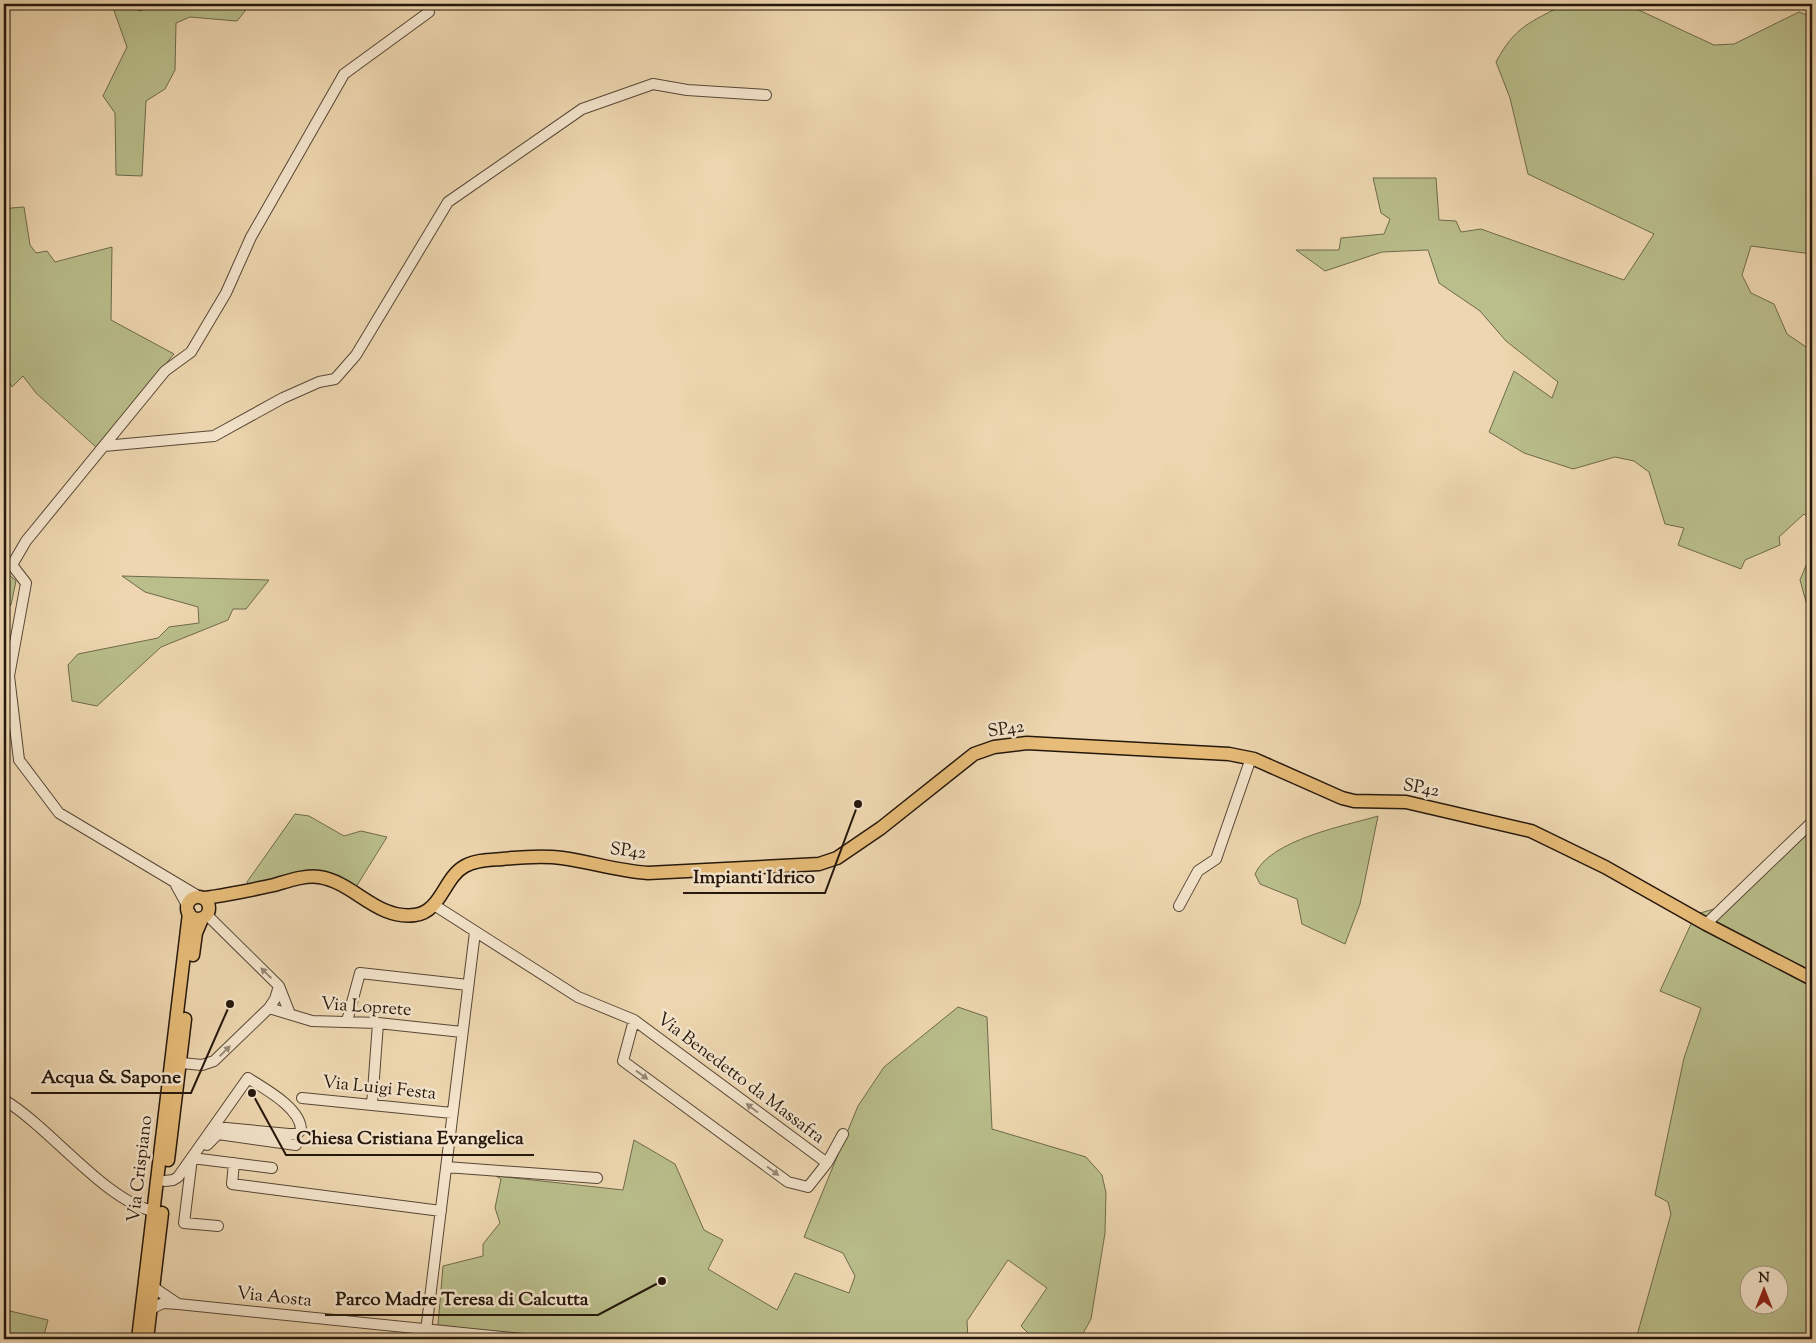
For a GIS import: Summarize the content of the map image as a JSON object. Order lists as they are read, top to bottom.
{
  "streets": {
    "main road": ["SP42", "Via Crispiano"],
    "street": [
      "Via Loprete",
      "Via Benedetto da Massafra",
      "Via Luigi Festa",
      "Via Aosta"
    ]
  },
  "crossings": [
    ["SP42", "Via Benedetto da Massafra"]
  ],
  "places": [
    "Impianti Idrico",
    "Acqua & Sapone",
    "Chiesa Cristiana Evangelica",
    "Parco Madre Teresa di Calcutta"
  ],
  "north": "top"
}
